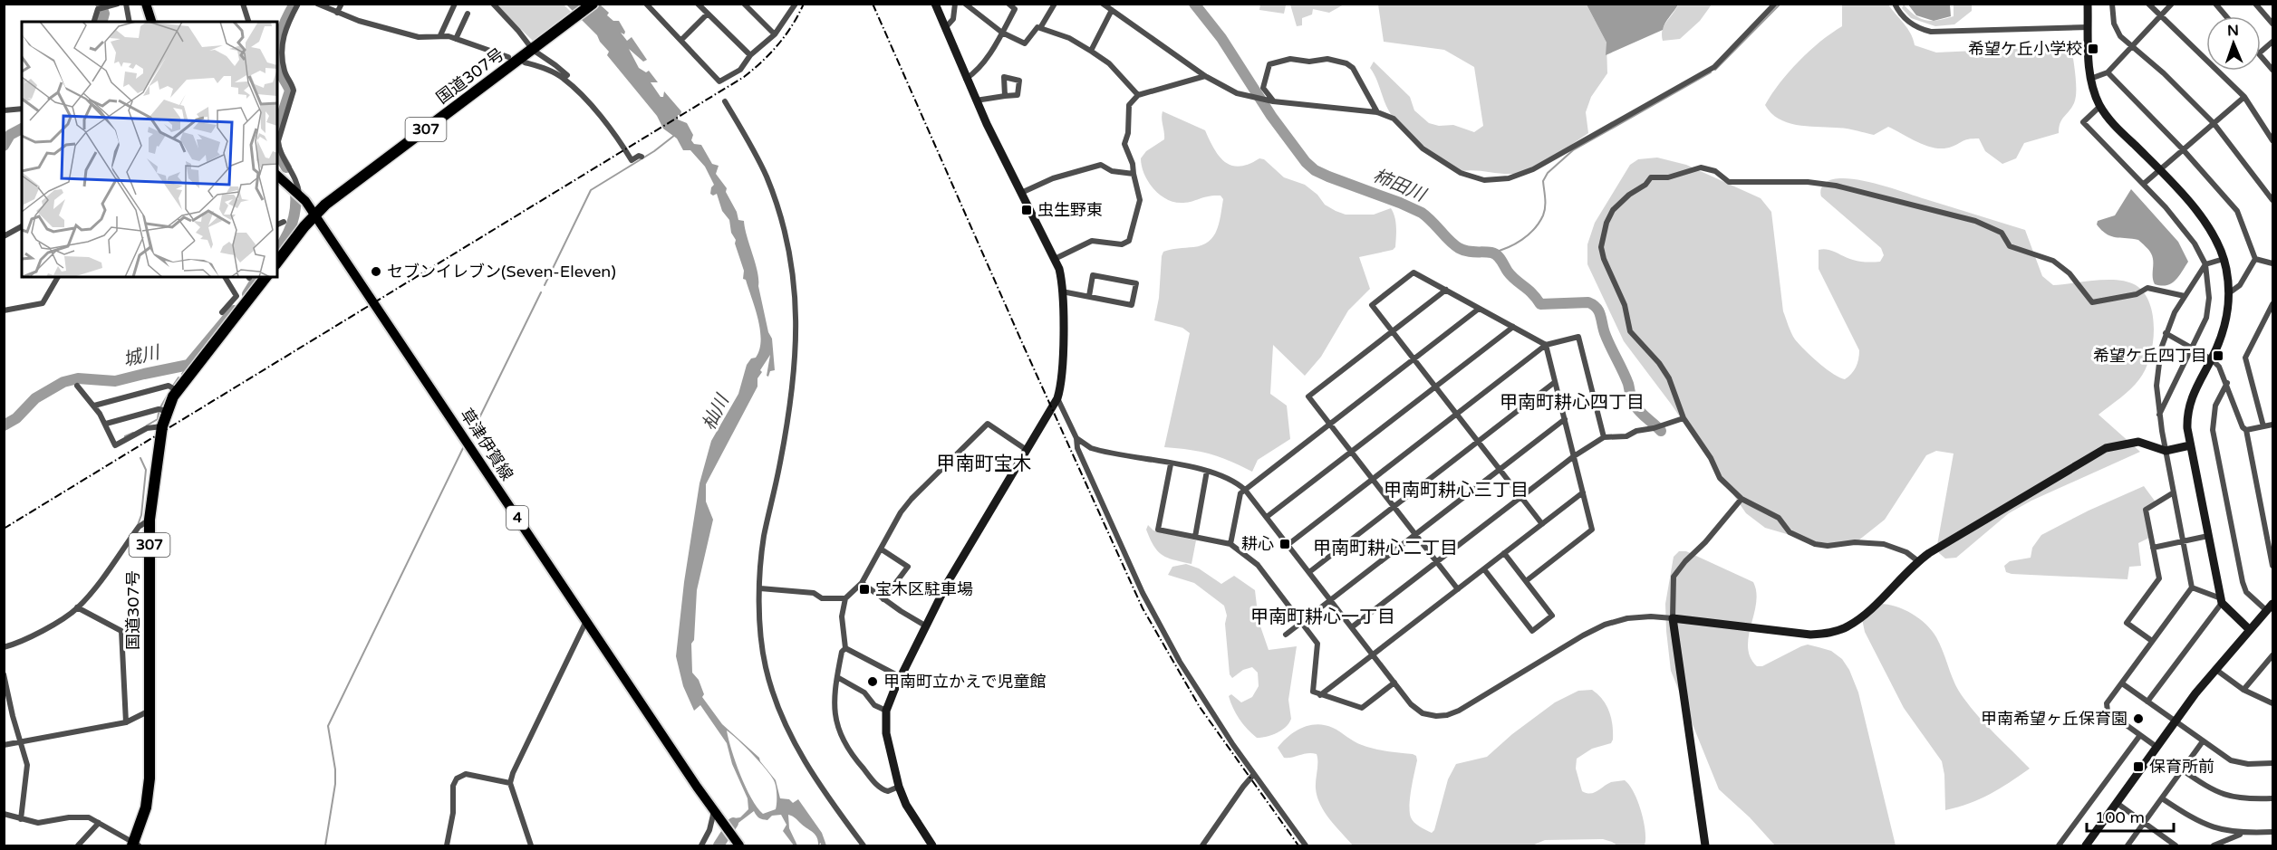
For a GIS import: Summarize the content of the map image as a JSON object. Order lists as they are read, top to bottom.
{
  "streets": {
    "highway": ["国道307号", "307"],
    "main road": ["草津伊賀線", "4"]
  },
  "crossings": [
    ["国道307号", "草津伊賀線"]
  ],
  "districts": [
    "甲南町耕心四丁目",
    "甲南町宝木",
    "甲南町耕心三丁目",
    "甲南町耕心二丁目",
    "甲南町耕心一丁目"
  ],
  "water": ["柿田川", "城川", "杣川"],
  "places": {
    "transit": [
      "希望ケ丘小学校",
      "虫生野東",
      "希望ケ丘四丁目",
      "耕心",
      "宝木区駐車場",
      "保育所前"
    ],
    "other": ["セブンイレブン(Seven-Eleven)", "甲南町立かえで児童館", "甲南希望ヶ丘保育園"]
  },
  "scale_bar": "100 m",
  "north": "top"
}
